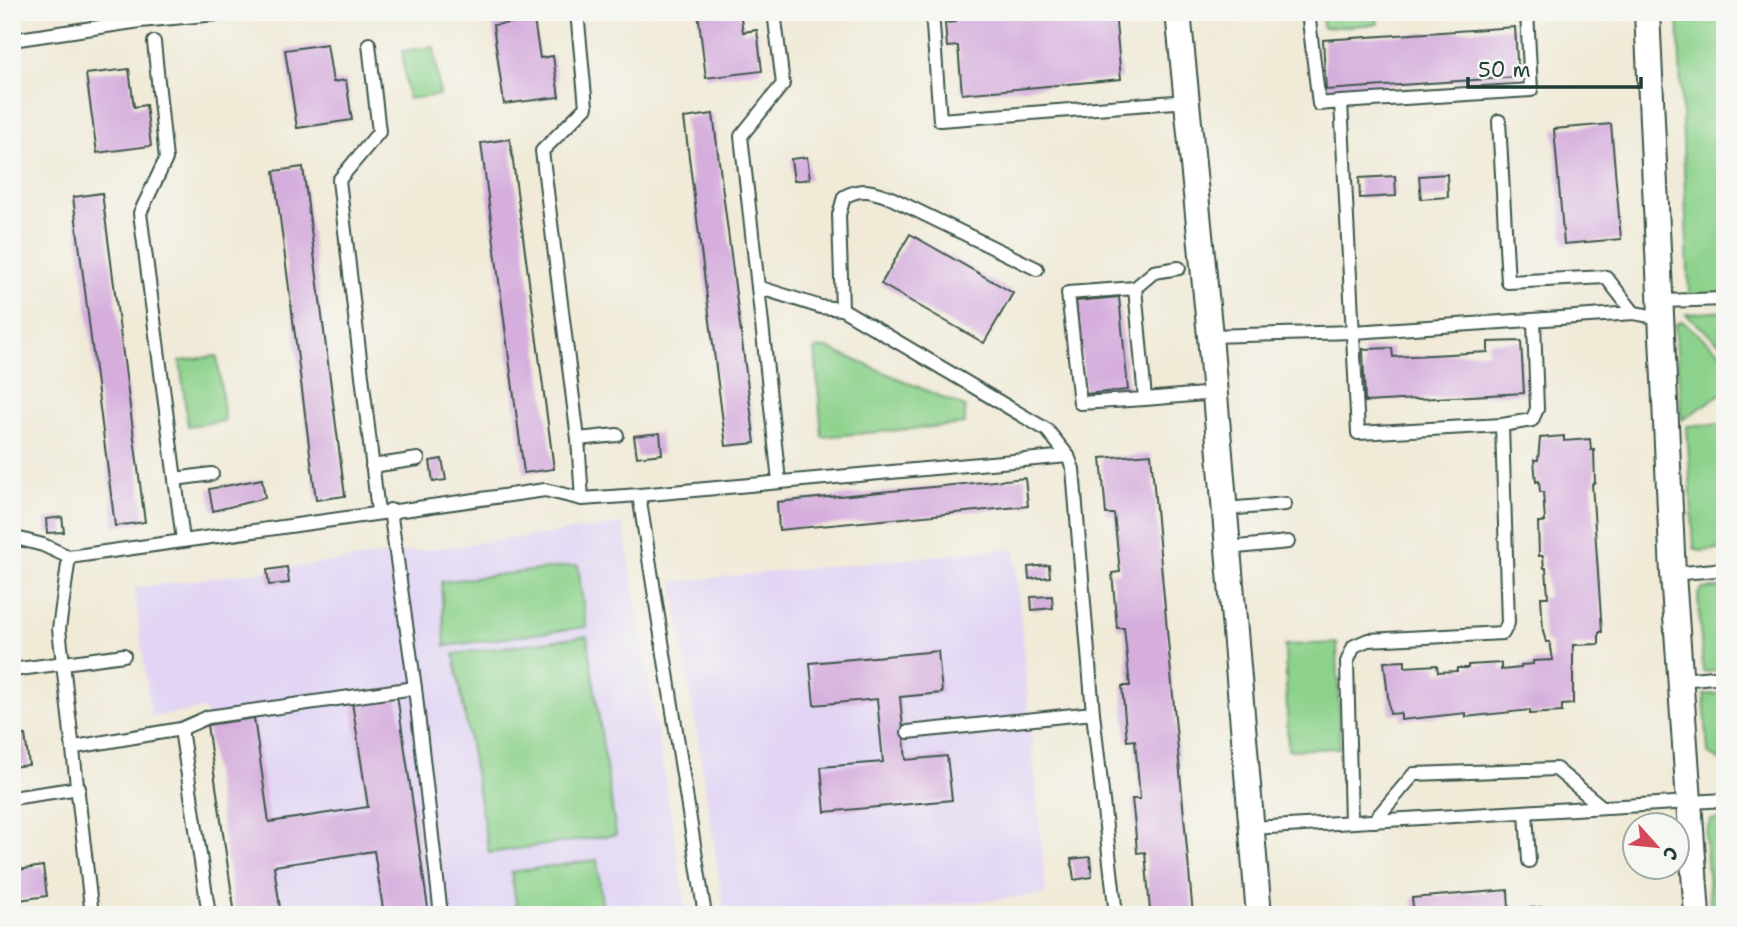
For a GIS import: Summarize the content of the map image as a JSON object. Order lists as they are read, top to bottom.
{
  "scale_bar": "50 m",
  "north": "bottom right"
}
